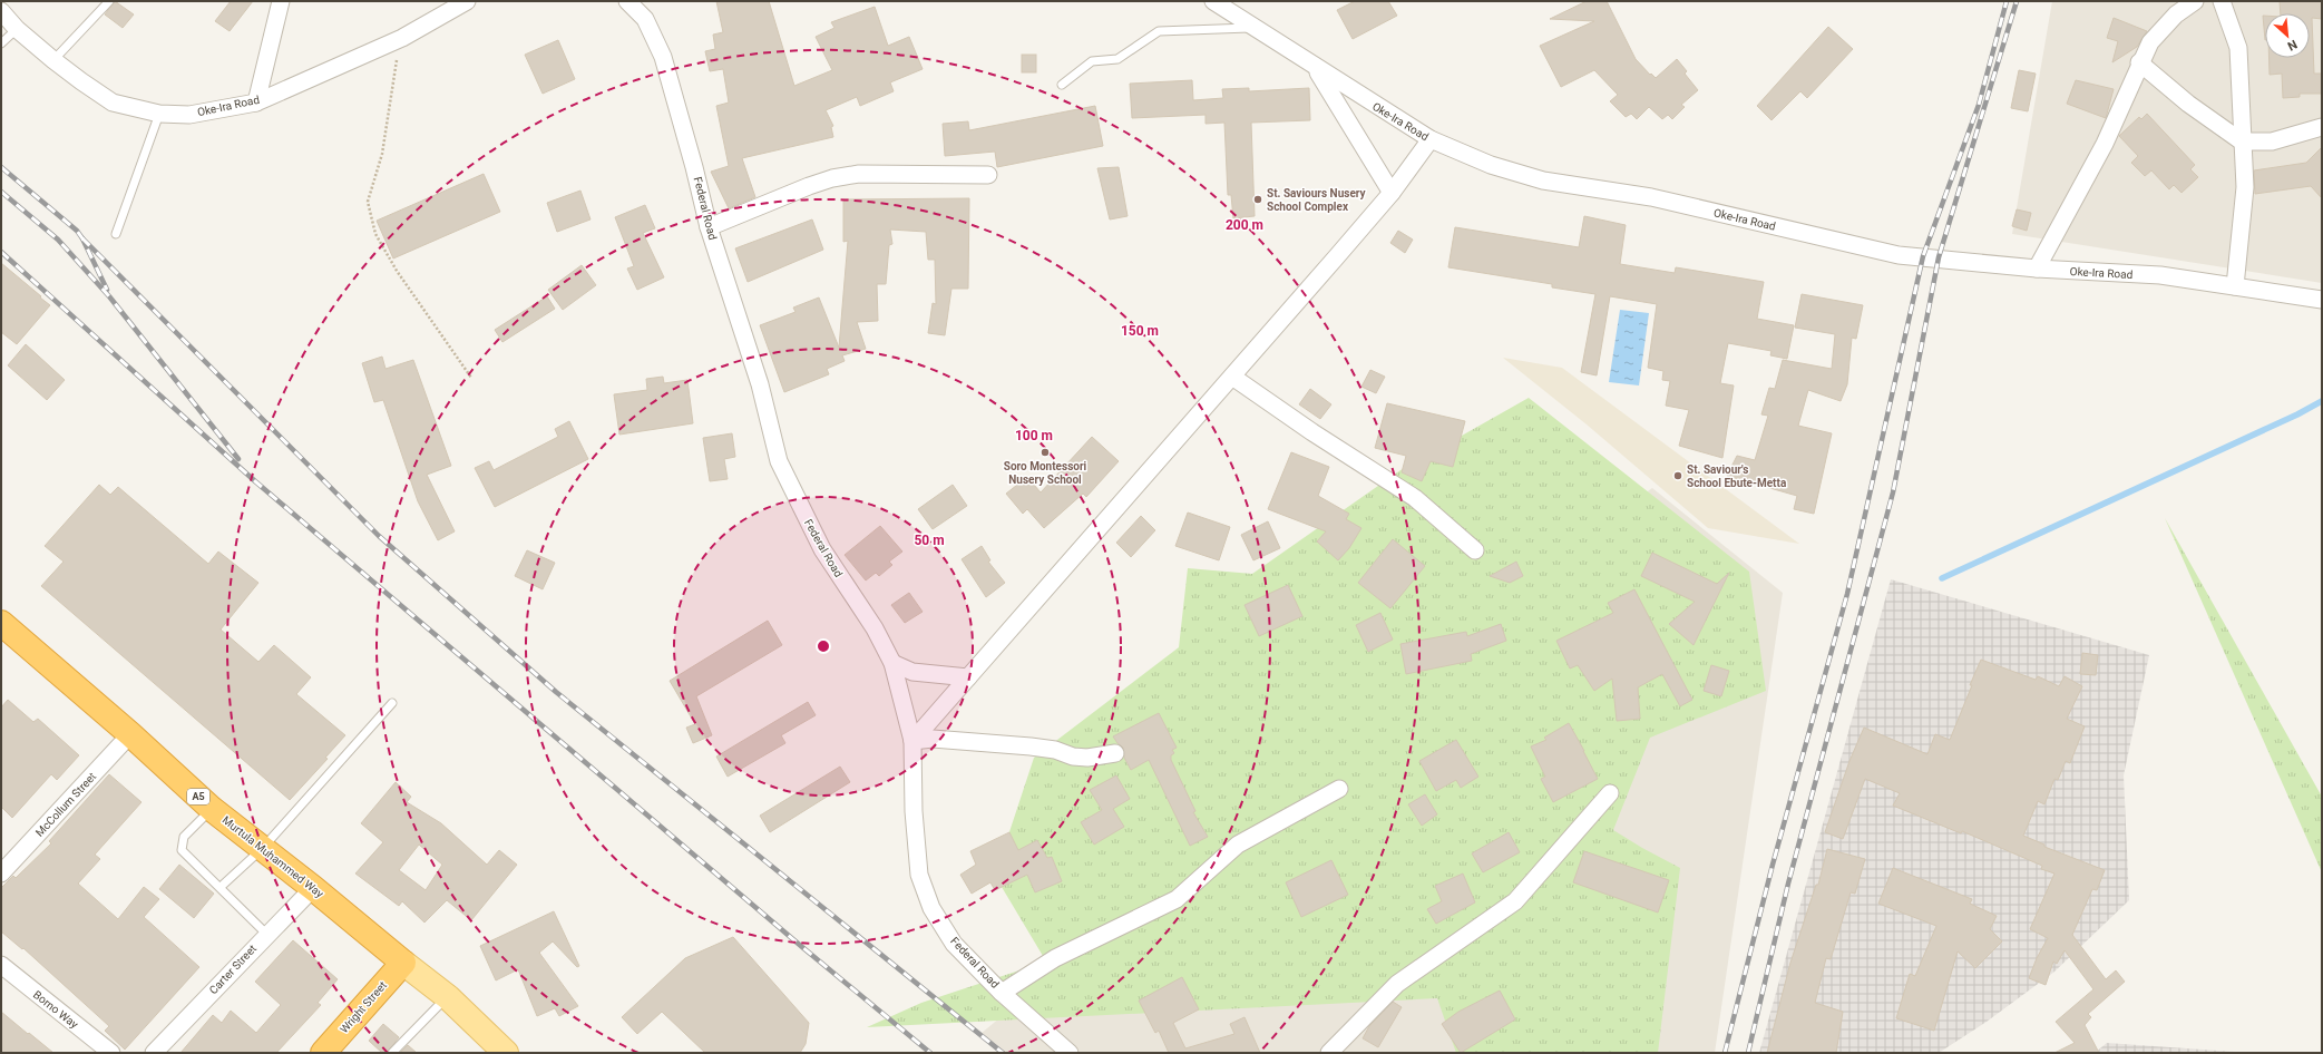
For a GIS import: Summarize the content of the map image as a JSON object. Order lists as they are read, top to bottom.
{
  "streets": {
    "highway": ["A5", "Murtula Muhammed Way", "Wright Street"],
    "street": [
      "Oke-Ira Road",
      "Federal Road",
      "McCollum Street",
      "Carter Street",
      "Borno Way"
    ]
  },
  "crossings": [
    ["McCollum Street", "Murtula Muhammed Way"],
    ["Murtula Muhammed Way", "Carter Street"],
    ["Murtula Muhammed Way", "Wright Street"]
  ],
  "places": ["St. Saviours Nusery School Complex", "Soro Montessori Nusery School", "St. Saviour's School Ebute-Metta"],
  "north": "bottom right",
  "rings": [
    "200 m",
    "150 m",
    "100 m",
    "50 m"
  ]
}
